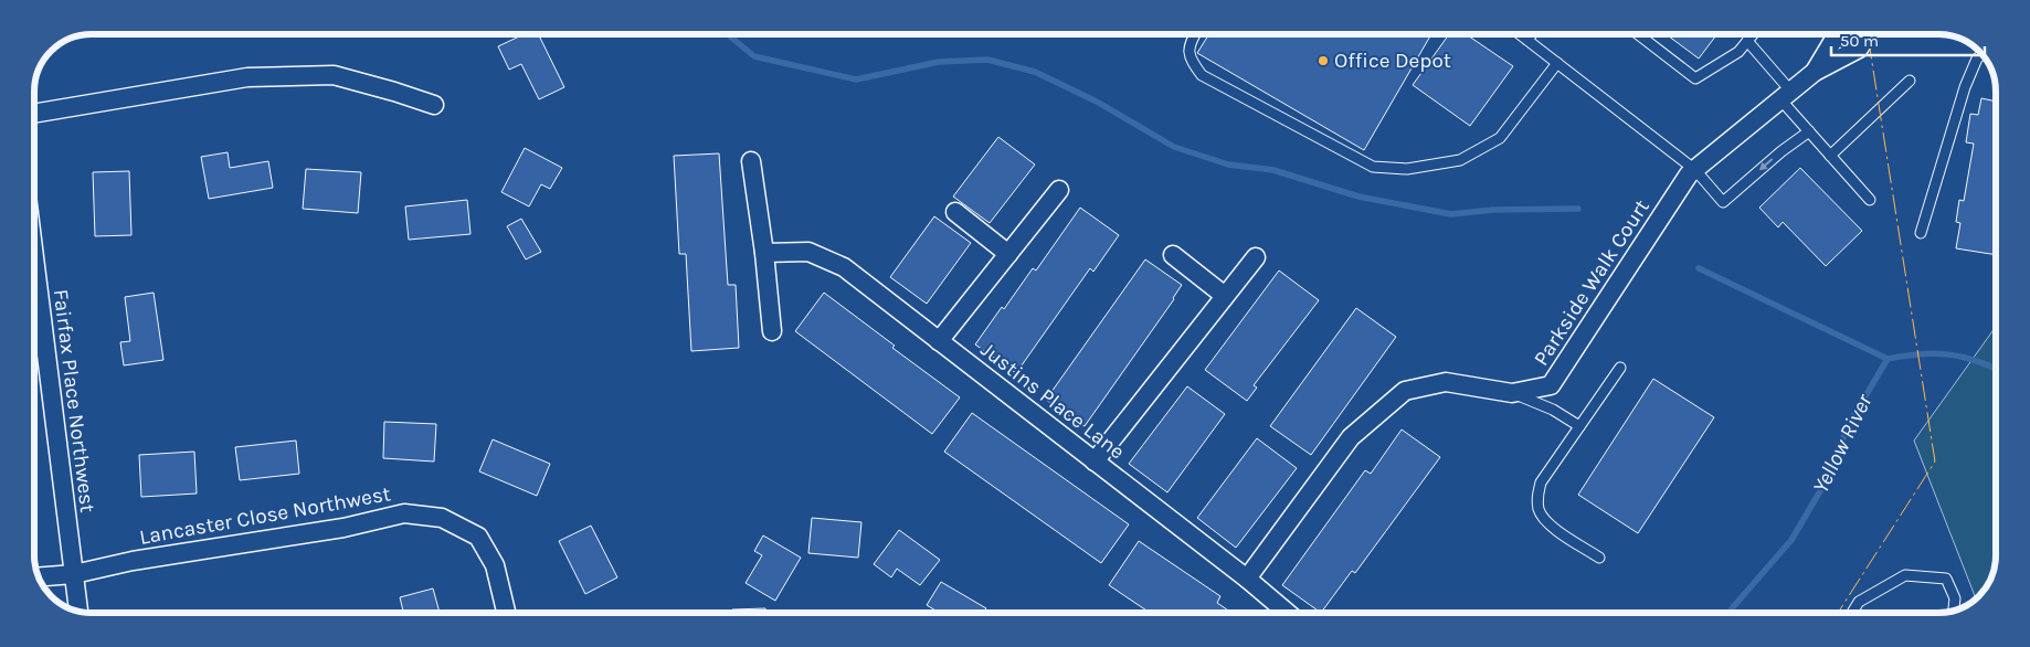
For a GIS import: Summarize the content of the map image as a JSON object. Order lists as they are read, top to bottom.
{
  "streets": {
    "street": [
      "Parkside Walk Court",
      "Fairfax Place Northwest",
      "Justins Place Lane",
      "Lancaster Close Northwest"
    ]
  },
  "crossings": [
    ["Parkside Walk Court", "Justins Place Lane"],
    ["Fairfax Place Northwest", "Lancaster Close Northwest"]
  ],
  "water": ["Yellow River"],
  "places": ["Office Depot"],
  "scale_bar": "50 m"
}
